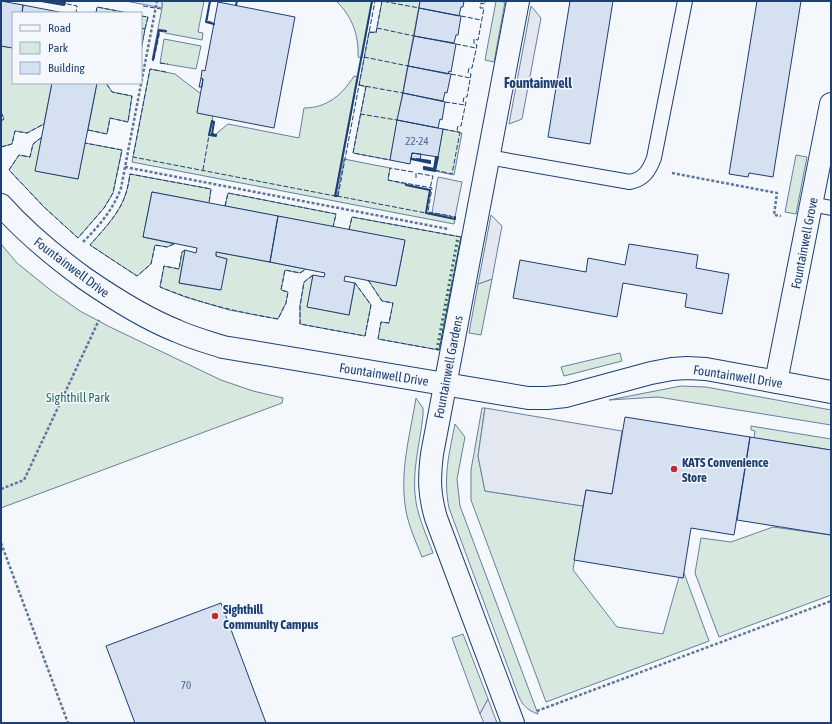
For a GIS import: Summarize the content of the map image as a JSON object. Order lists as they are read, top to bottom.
{
  "streets": {
    "street": ["Fountainwell Grove", "Fountainwell Drive", "Fountainwell Gardens"]
  },
  "crossings": [
    ["Fountainwell Grove", "Fountainwell Drive"],
    ["Fountainwell Drive", "Fountainwell Gardens"]
  ],
  "districts": ["Fountainwell"],
  "parks": ["Sighthill Park"],
  "places": ["KATS Convenience Store", "Sighthill Community Campus"],
  "house_numbers": ["22-24", "70"],
  "legend": ["Road", "Park", "Building"]
}
